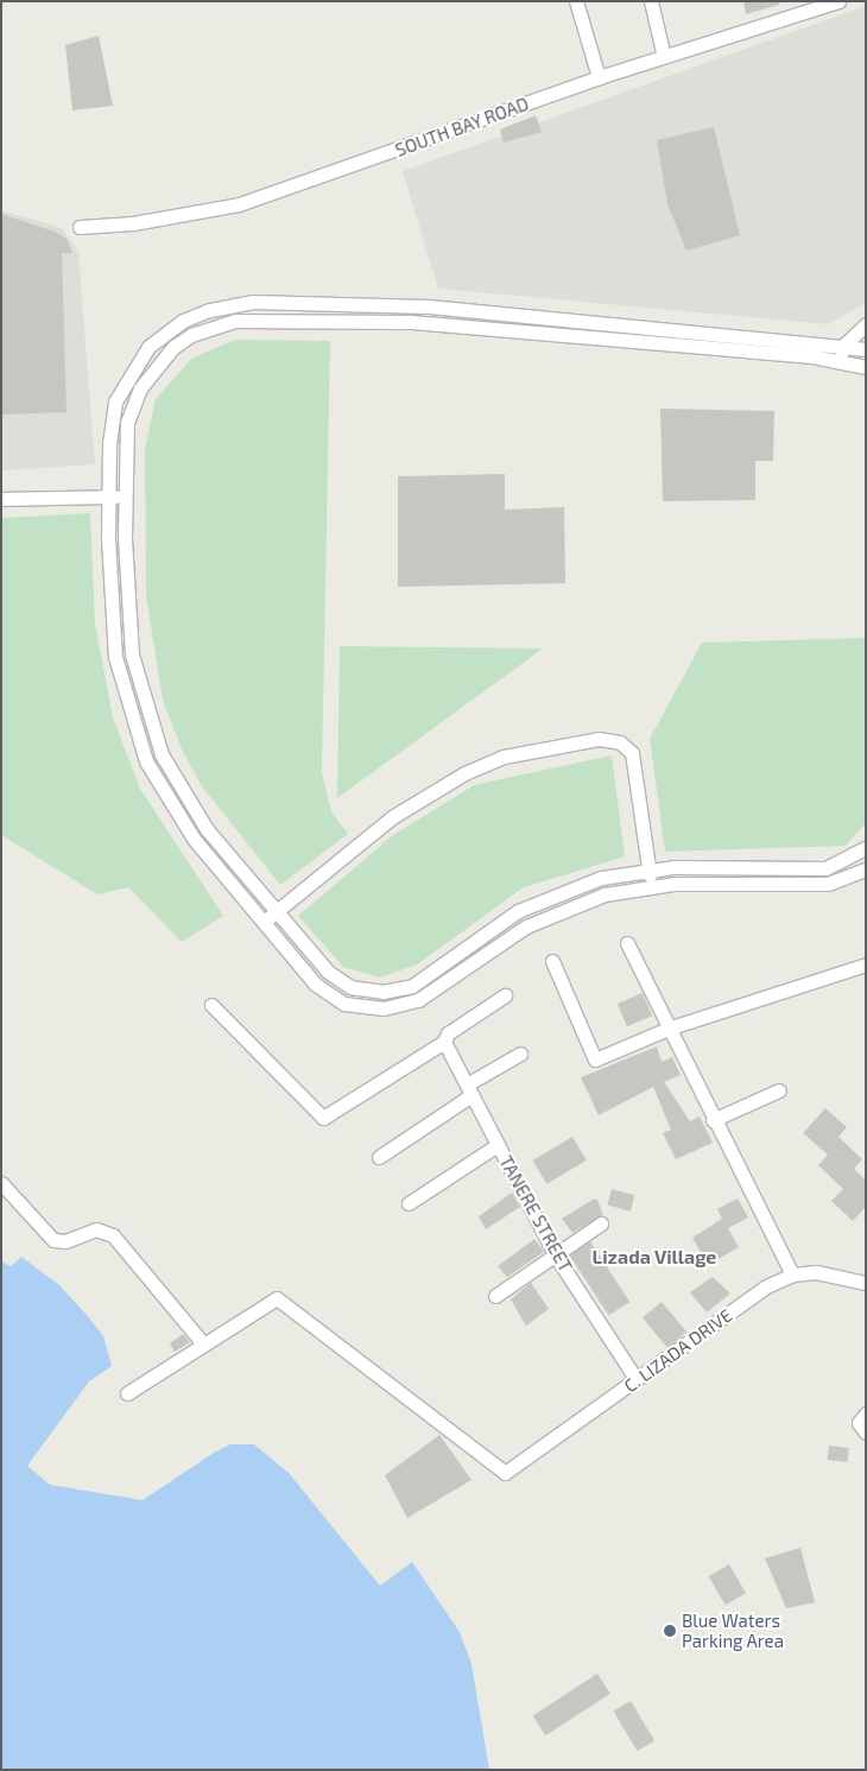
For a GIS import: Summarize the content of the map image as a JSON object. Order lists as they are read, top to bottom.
{
  "streets": {
    "street": ["SOUTH BAY ROAD", "TANERE STREET", "C. LIZADA DRIVE"]
  },
  "crossings": [
    ["TANERE STREET", "C. LIZADA DRIVE"]
  ],
  "districts": ["Lizada Village"],
  "places": ["Blue Waters Parking Area"]
}
